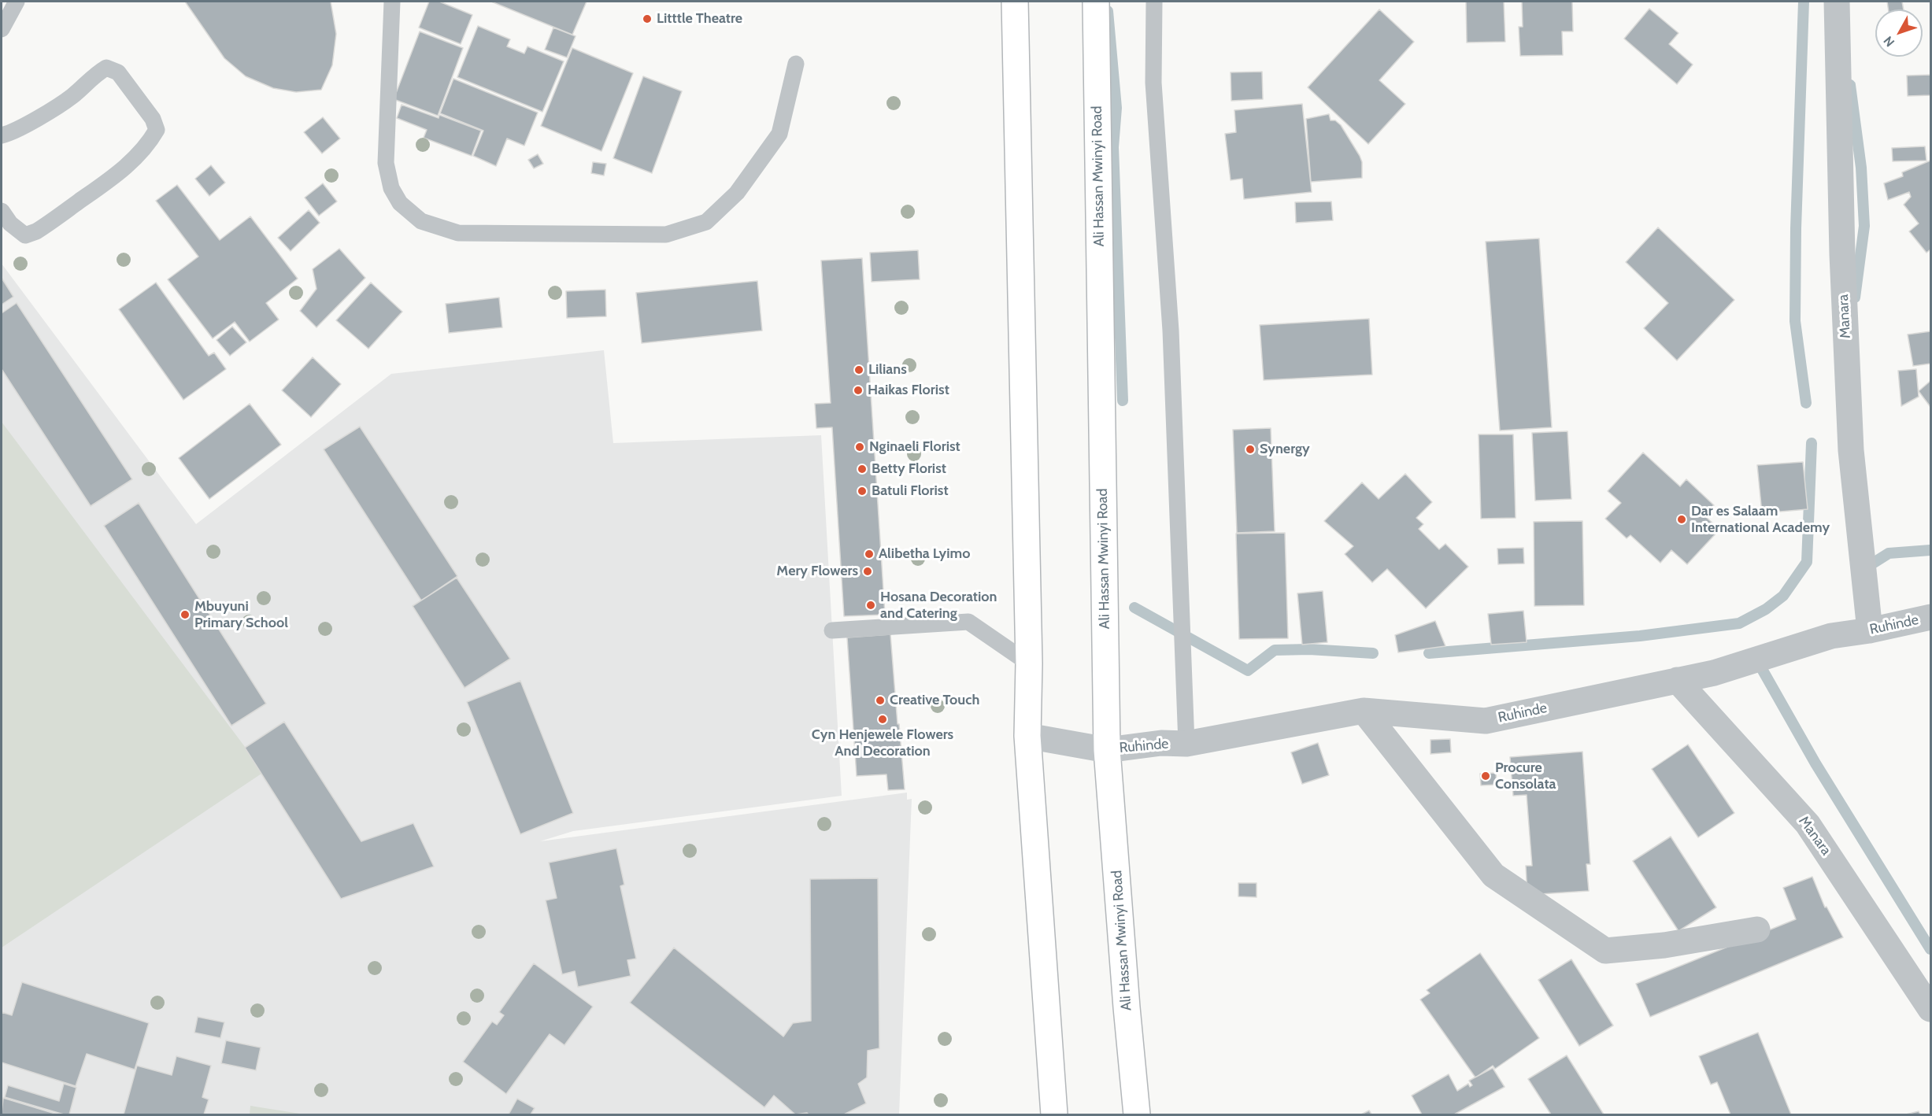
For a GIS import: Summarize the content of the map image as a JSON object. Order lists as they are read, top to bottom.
{
  "streets": {
    "highway": ["Ali Hassan Mwinyi Road"],
    "street": ["Manara", "Ruhinde"]
  },
  "crossings": [
    ["Ali Hassan Mwinyi Road", "Ruhinde"],
    ["Manara", "Ruhinde"]
  ],
  "places": [
    "Litttle Theatre",
    "Lilians",
    "Haikas Florist",
    "Nginaeli Florist",
    "Synergy",
    "Betty Florist",
    "Batuli Florist",
    "Dar es Salaam International Academy",
    "Alibetha Lyimo",
    "Mery Flowers",
    "Hosana Decoration and Catering",
    "Mbuyuni Primary School",
    "Creative Touch",
    "Cyn Henjewele Flowers And Decoration",
    "Procure Consolata"
  ],
  "north": "bottom left"
}
